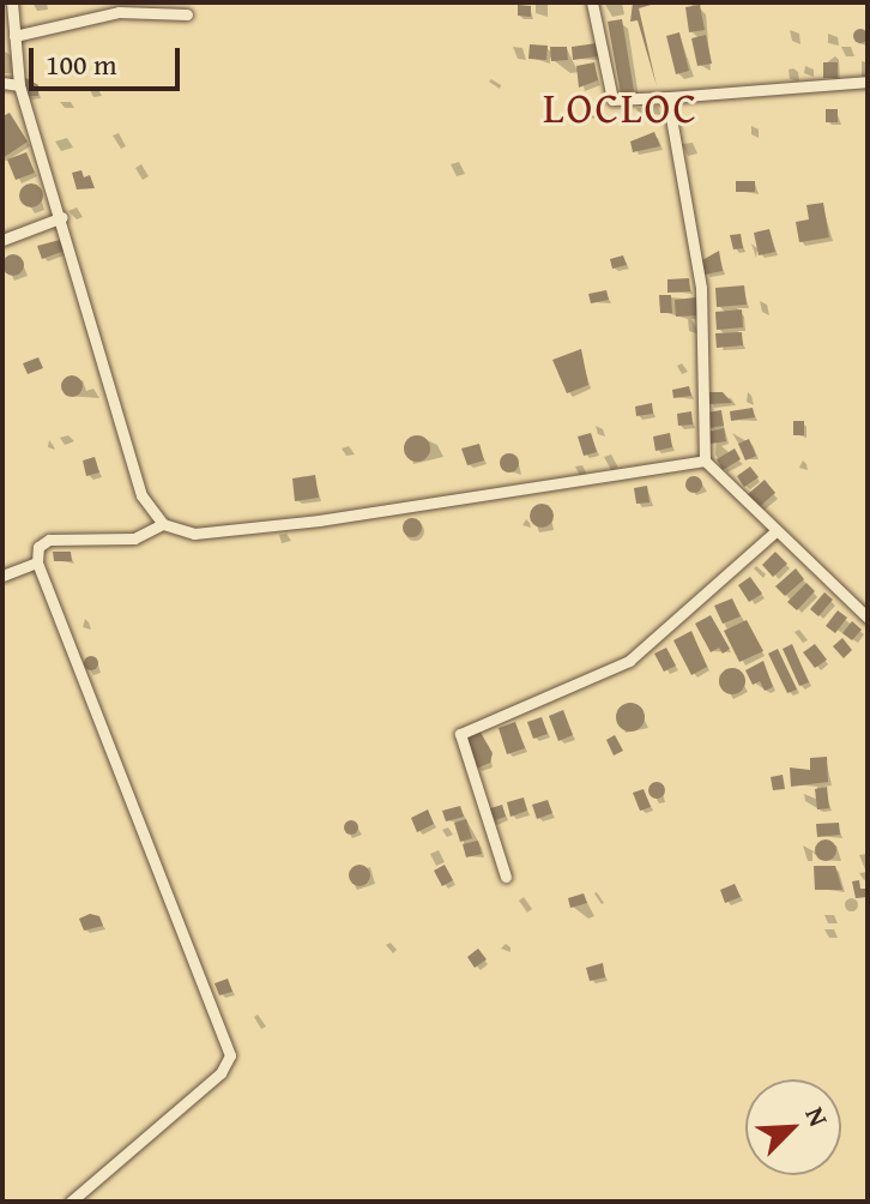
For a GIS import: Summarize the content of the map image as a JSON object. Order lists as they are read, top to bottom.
{
  "districts": ["LOCLOC"],
  "scale_bar": "100 m",
  "north": "top right"
}
